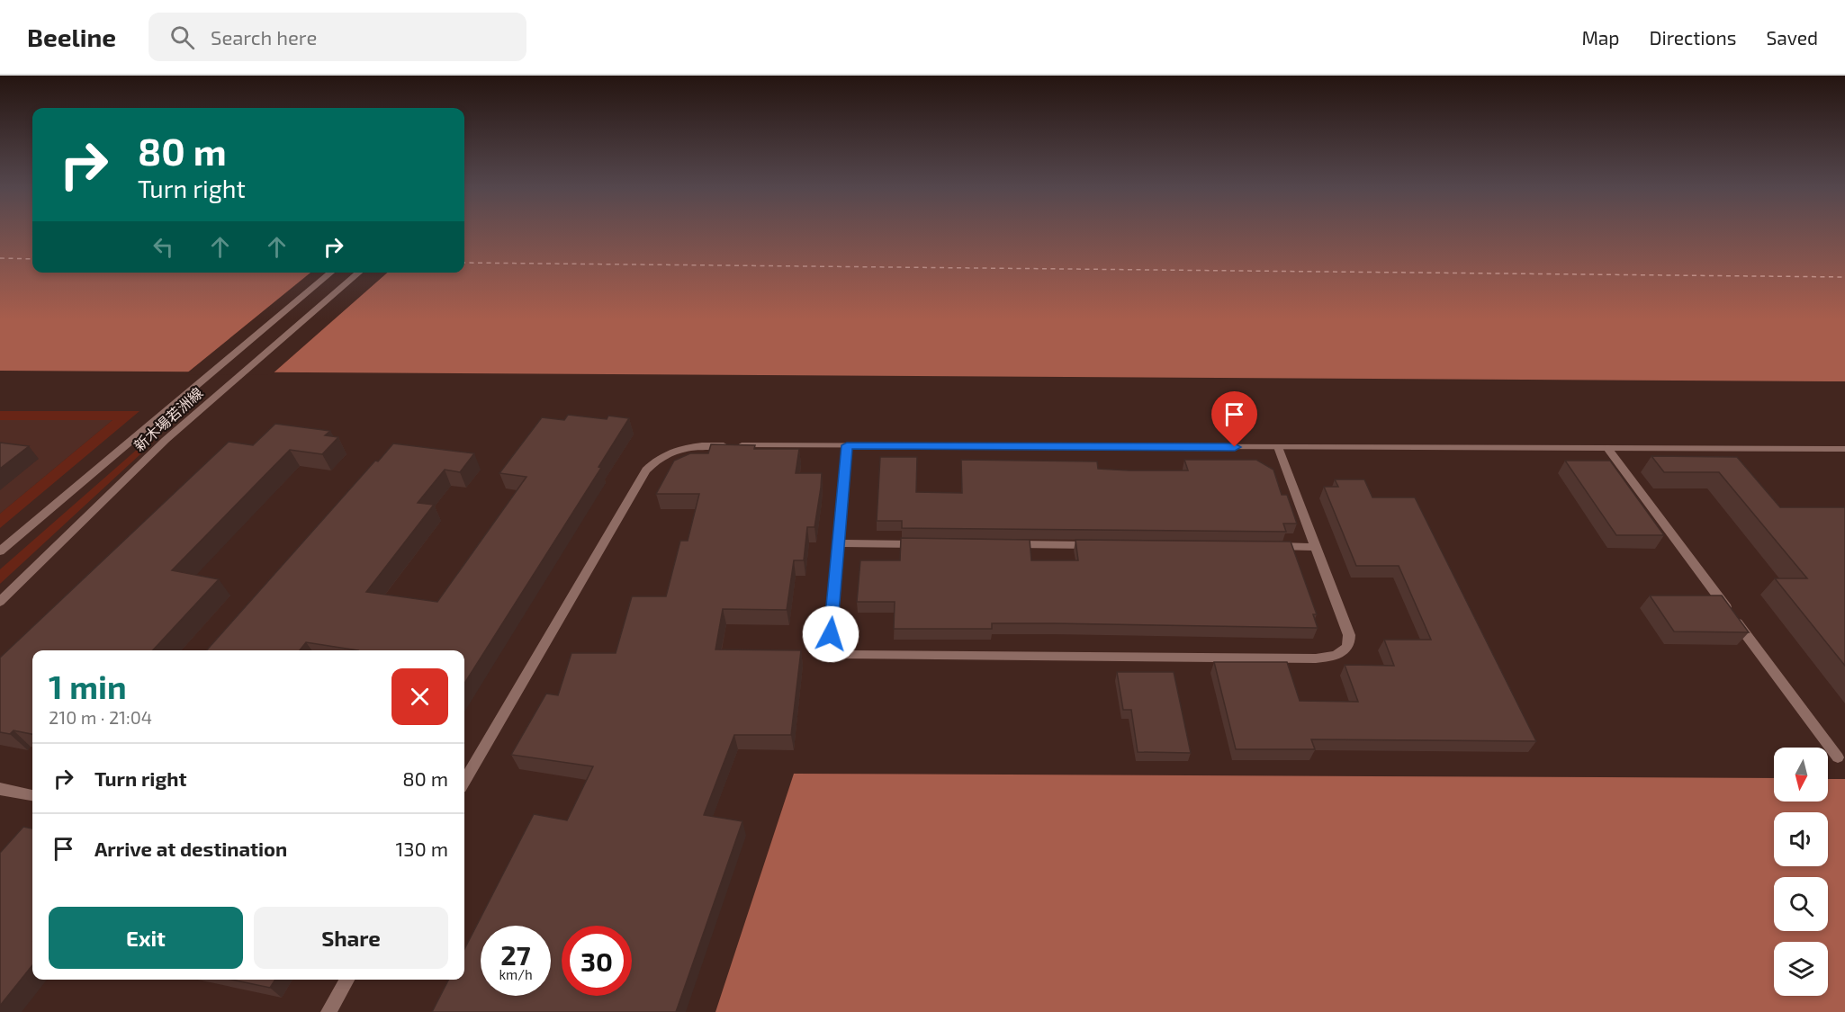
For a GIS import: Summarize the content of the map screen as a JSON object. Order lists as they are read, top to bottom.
{
  "streets": {
    "street": ["新木場若洲線"]
  },
  "north": "bottom",
  "page": {
    "header": "Beeline",
    "search": "Search here",
    "nav": ["Map", "Directions", "Saved"],
    "turn": ["80 m", "Turn right"],
    "heading": ["1 min", "210 m · 21:04"],
    "list": [
      {
        "name": "Turn right",
        "value": "80 m"
      },
      {
        "name": "Arrive at destination",
        "value": "130 m"
      }
    ],
    "buttons": ["Exit", "Share"],
    "speed": "27 km/h",
    "limit": "30"
  }
}
